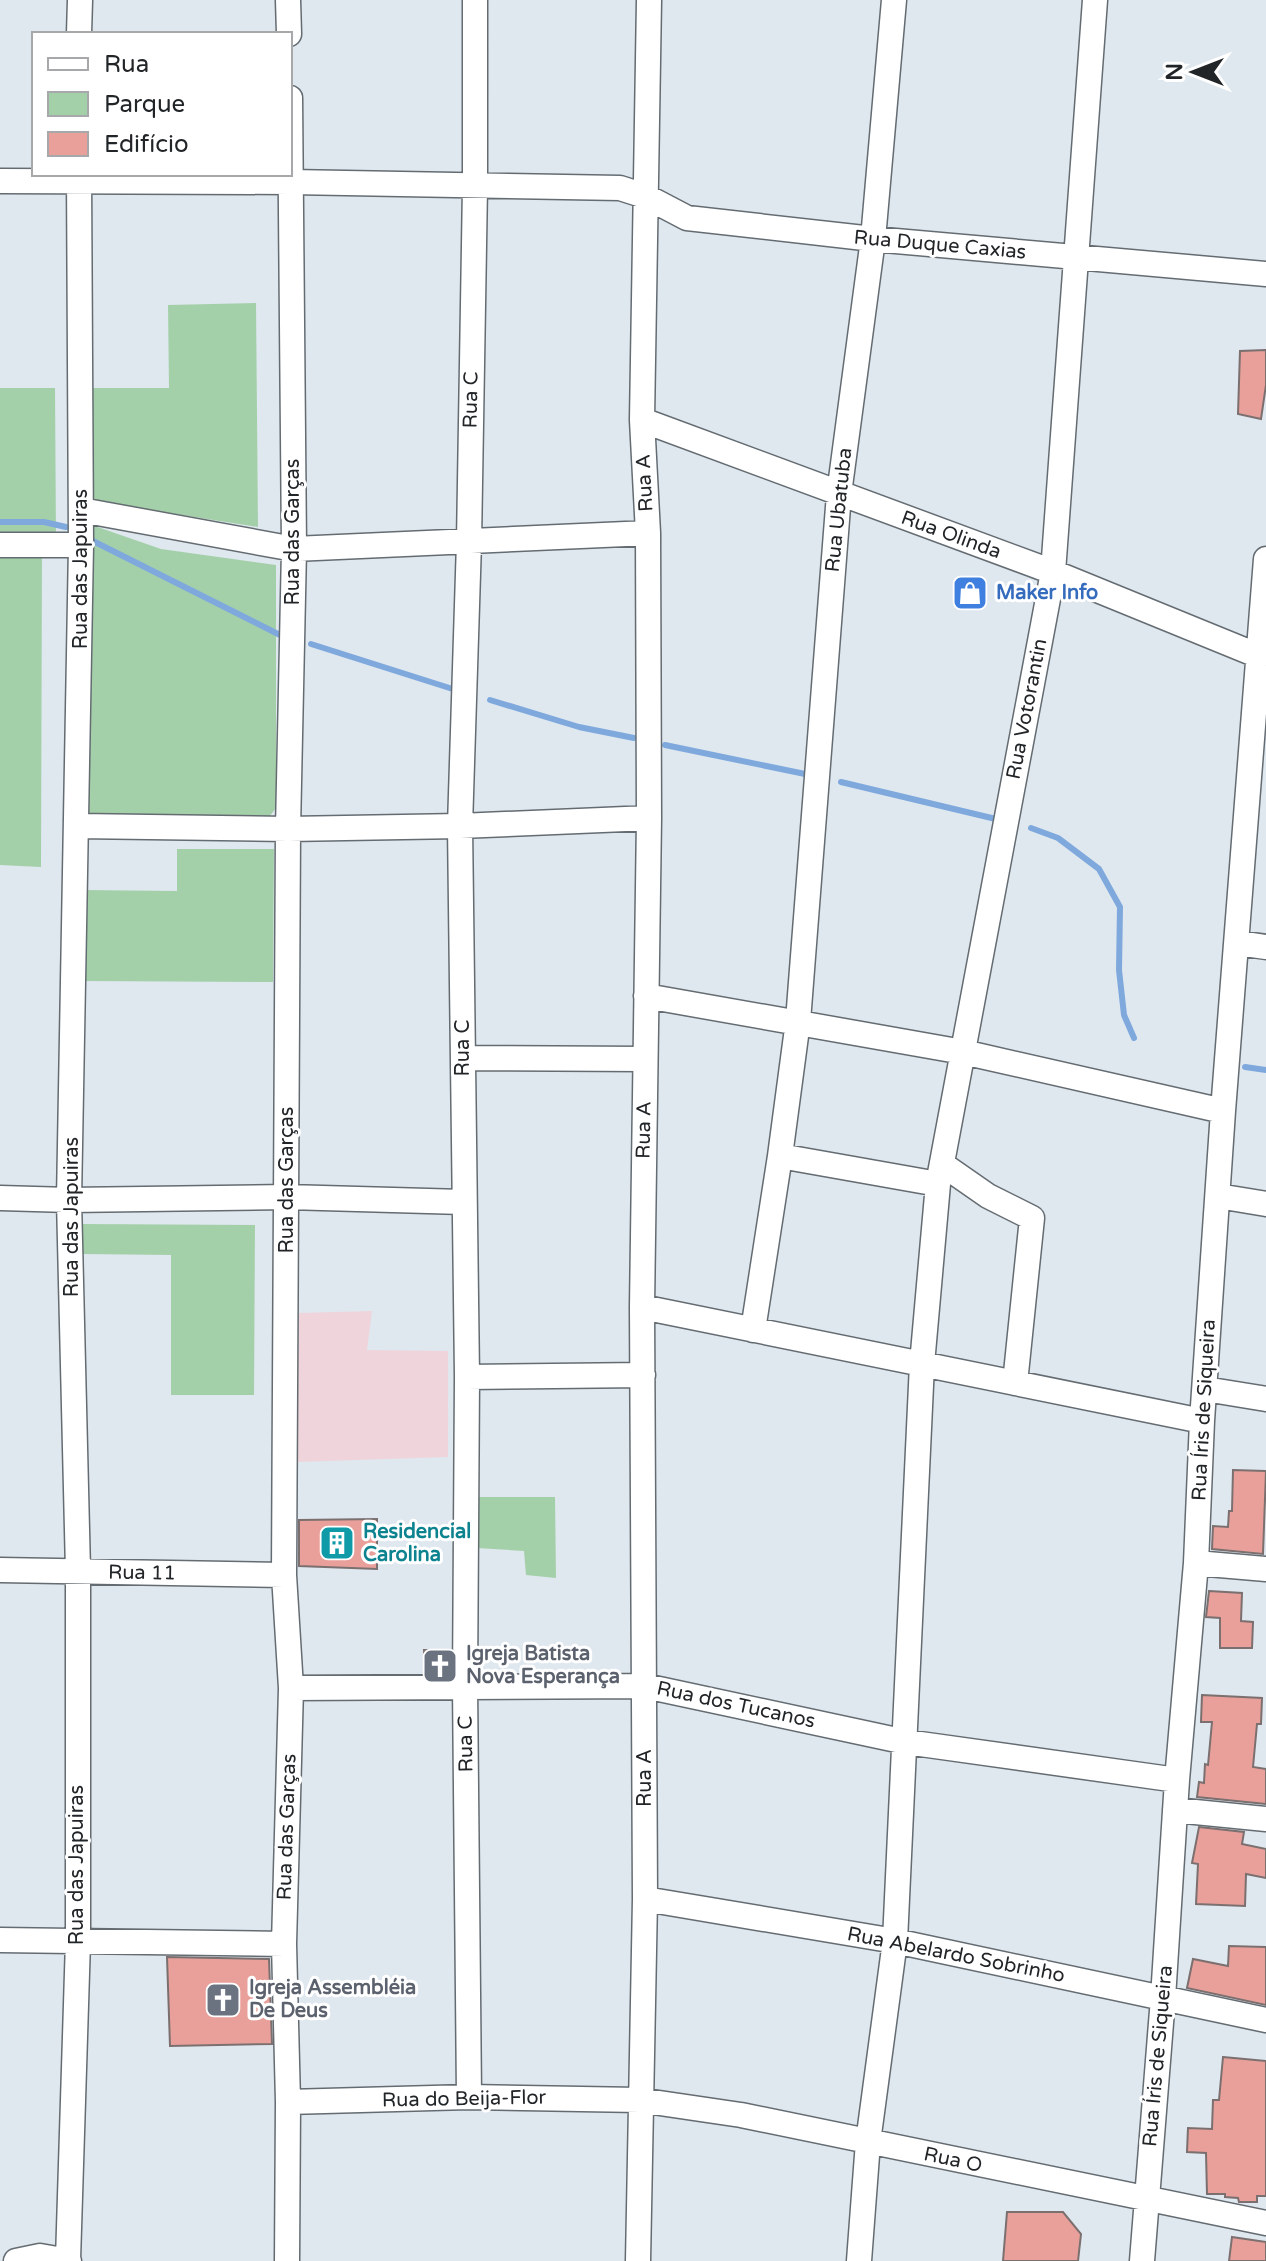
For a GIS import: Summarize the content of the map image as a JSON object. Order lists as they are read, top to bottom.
{
  "streets": {
    "street": [
      "Rua Duque Caxias",
      "Rua C",
      "Rua A",
      "Rua Ubatuba",
      "Rua das Garças",
      "Rua Olinda",
      "Rua das Japuiras",
      "Rua Votorantin",
      "Rua Íris de Siqueira",
      "Rua 11",
      "Rua dos Tucanos",
      "Rua Abelardo Sobrinho",
      "Rua do Beija-Flor",
      "Rua O"
    ]
  },
  "crossings": [
    ["Rua Duque Caxias", "Rua C"],
    ["Rua Duque Caxias", "Rua A"],
    ["Rua Duque Caxias", "Rua Ubatuba"],
    ["Rua Duque Caxias", "Rua das Garças"],
    ["Rua Duque Caxias", "Rua das Japuiras"],
    ["Rua Duque Caxias", "Rua Votorantin"],
    ["Rua C", "Rua dos Tucanos"],
    ["Rua C", "Rua do Beija-Flor"],
    ["Rua A", "Rua Olinda"],
    ["Rua A", "Rua dos Tucanos"],
    ["Rua A", "Rua Abelardo Sobrinho"],
    ["Rua A", "Rua do Beija-Flor"],
    ["Rua A", "Rua O"],
    ["Rua Ubatuba", "Rua Olinda"],
    ["Rua das Garças", "Rua 11"],
    ["Rua das Garças", "Rua dos Tucanos"],
    ["Rua das Garças", "Rua do Beija-Flor"],
    ["Rua Olinda", "Rua Votorantin"],
    ["Rua Olinda", "Rua Íris de Siqueira"],
    ["Rua das Japuiras", "Rua 11"],
    ["Rua Íris de Siqueira", "Rua dos Tucanos"],
    ["Rua Íris de Siqueira", "Rua Abelardo Sobrinho"],
    ["Rua Íris de Siqueira", "Rua O"],
    ["Rua do Beija-Flor", "Rua O"]
  ],
  "places": {
    "shop": ["Maker Info"],
    "building": ["Residencial Carolina"],
    "church": ["Igreja Batista Nova Esperança", "Igreja Assembléia De Deus"]
  },
  "legend": ["Rua", "Parque", "Edifício"],
  "north": "left"
}
